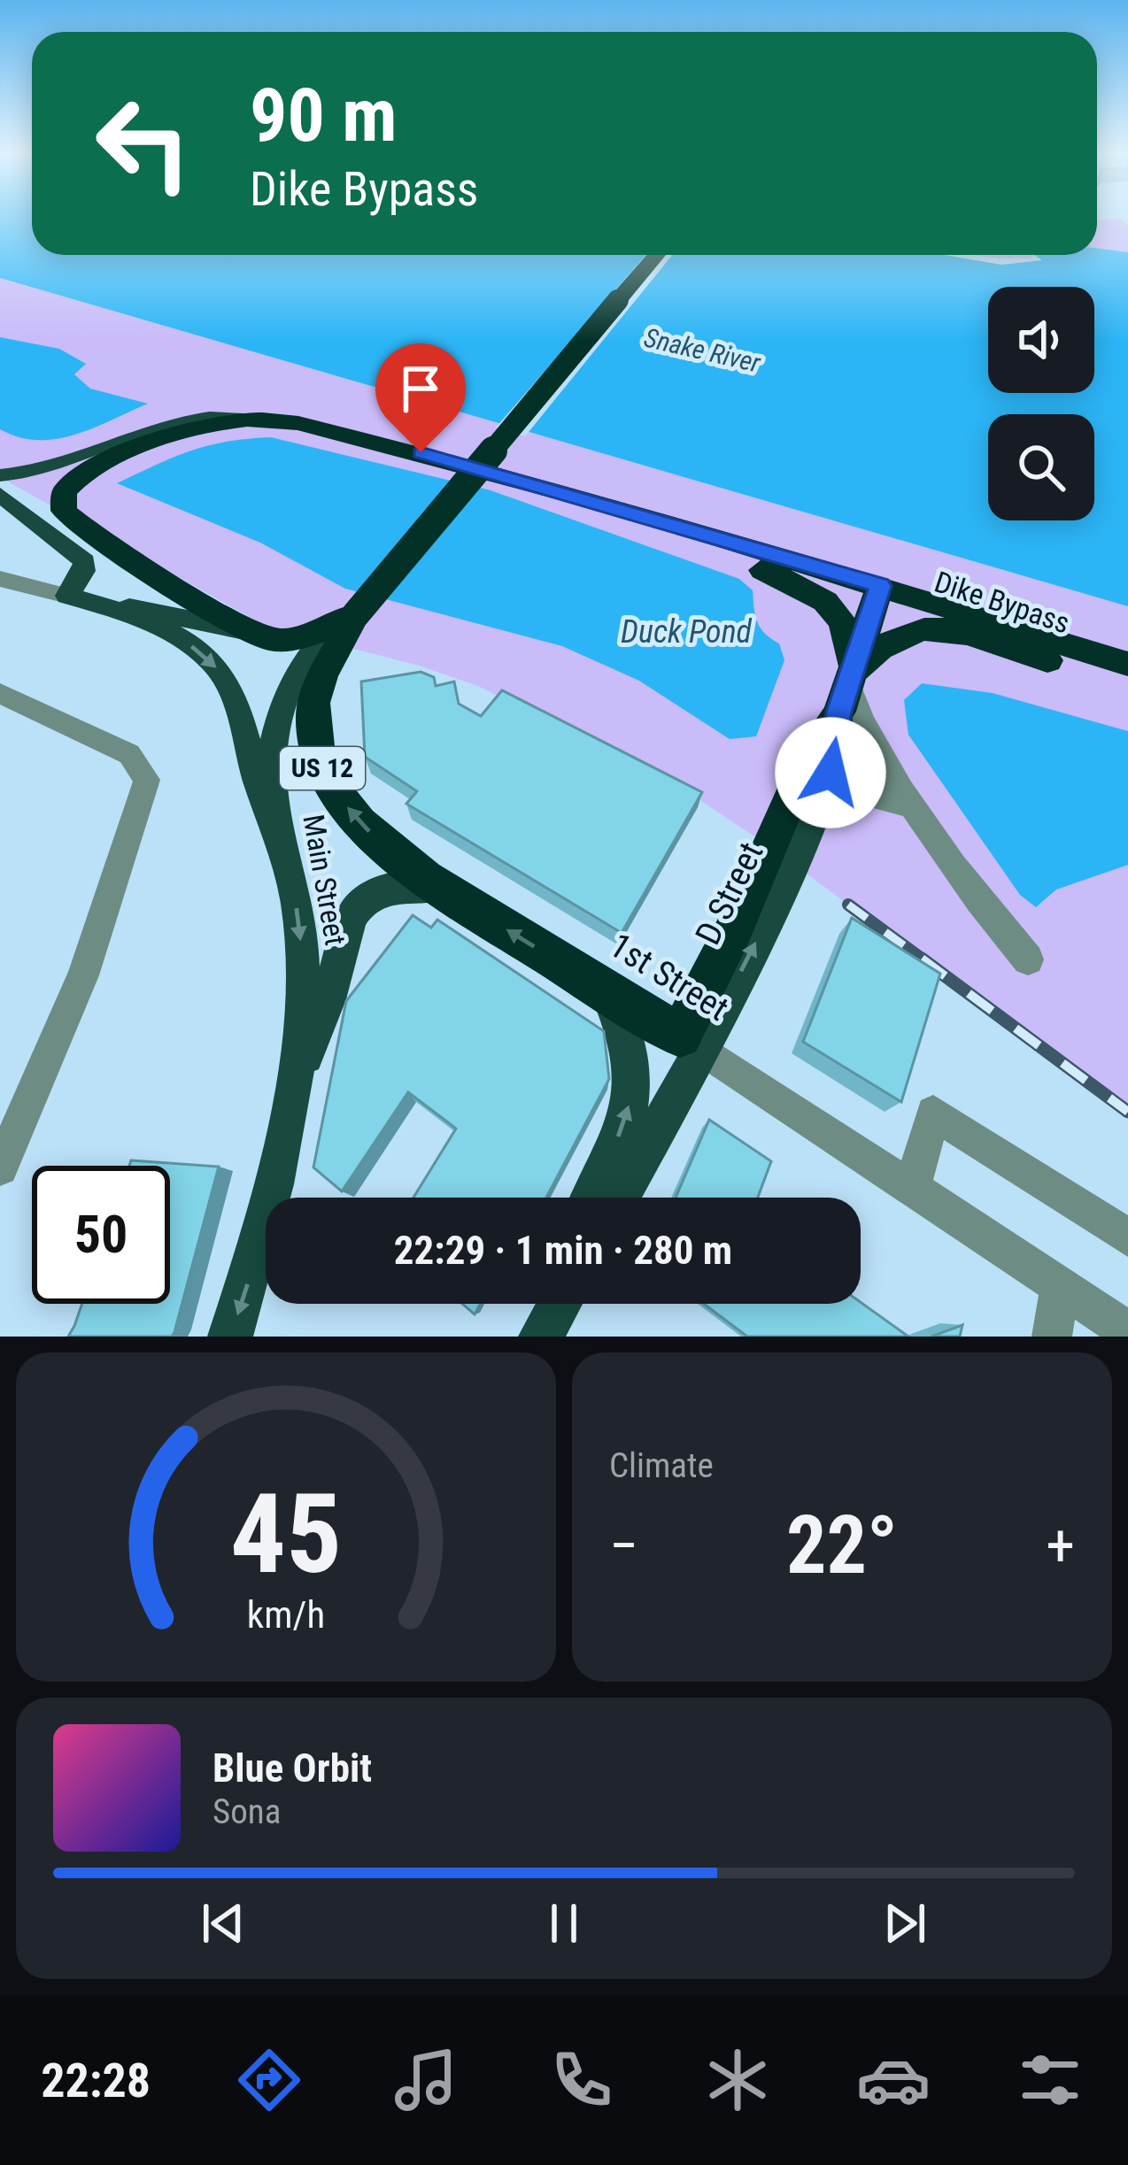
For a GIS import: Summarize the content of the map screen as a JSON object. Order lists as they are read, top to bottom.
{
  "streets": {
    "highway": [
      "Dike Bypass",
      "US 12",
      "Main Street",
      "D Street",
      "1st Street"
    ]
  },
  "crossings": [
    ["Dike Bypass", "D Street"],
    ["Main Street", "1st Street"],
    ["D Street", "1st Street"]
  ],
  "one_way": ["Main Street", "1st Street"],
  "water": ["Snake River", "Duck Pond"],
  "page": {
    "turn": ["90 m", "Dike Bypass"],
    "limit": "50",
    "trip": "22:29 · 1 min · 280 m",
    "tile": "Climate",
    "heat": ["−", "22°", "+"],
    "song": ["Blue Orbit", "Sona"],
    "tabs": "22:28",
    "gauge": ["45", "km/h"]
  }
}
